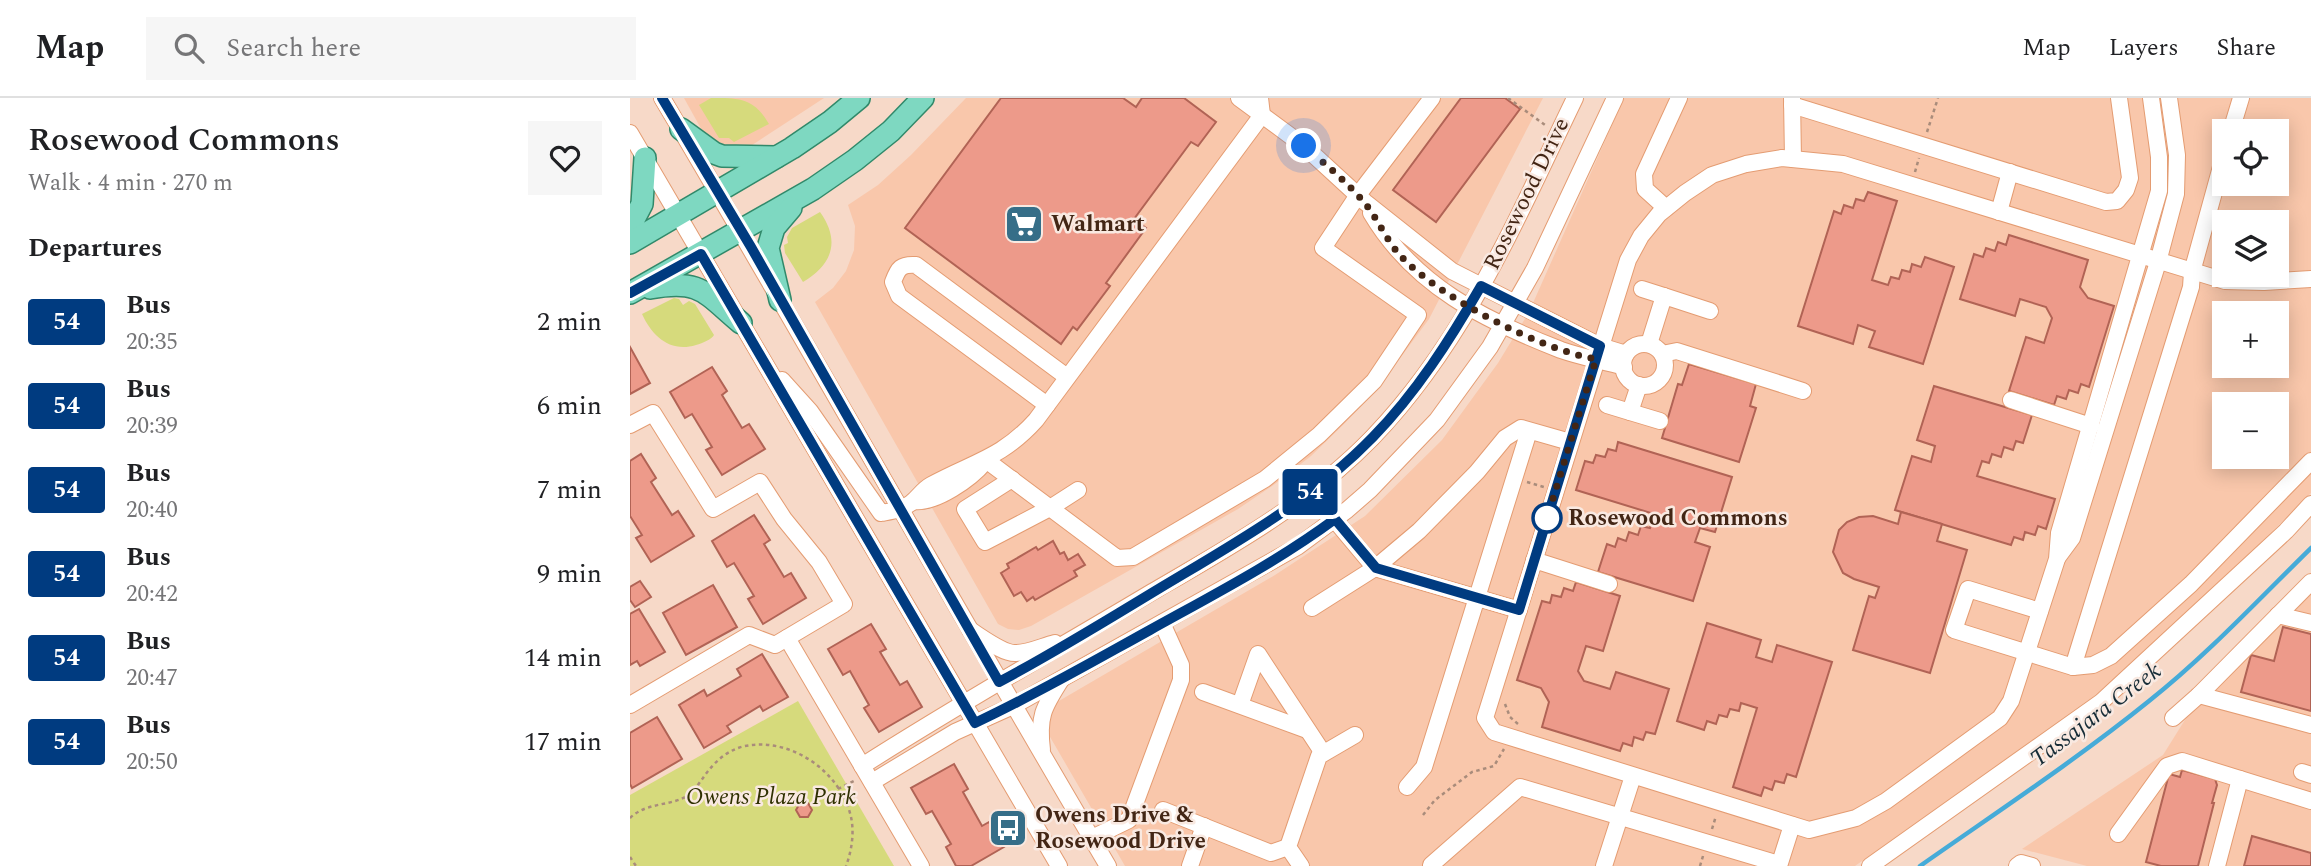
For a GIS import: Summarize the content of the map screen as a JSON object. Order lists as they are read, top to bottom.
{
  "streets": {
    "street": ["Rosewood Drive"]
  },
  "water": ["Tassajara Creek"],
  "parks": ["Owens Plaza Park"],
  "places": {
    "supermarket": ["Walmart"],
    "other": ["Rosewood Commons"],
    "bus stop": ["Owens Drive & Rosewood Drive"]
  },
  "lines": ["bus line 54"],
  "page": {
    "header": "Map",
    "search": "Search here",
    "nav": ["Map", "Layers", "Share"],
    "heading": [
      ["Rosewood Commons", "Walk · 4 min · 270 m"],
      "Departures"
    ],
    "on_map": "54",
    "map_buttons": ["+", "−"],
    "list": [
      {
        "mark": "54",
        "name": "Bus",
        "note": "20:35",
        "value": "2 min"
      },
      {
        "mark": "54",
        "name": "Bus",
        "note": "20:39",
        "value": "6 min"
      },
      {
        "mark": "54",
        "name": "Bus",
        "note": "20:40",
        "value": "7 min"
      },
      {
        "mark": "54",
        "name": "Bus",
        "note": "20:42",
        "value": "9 min"
      },
      {
        "mark": "54",
        "name": "Bus",
        "note": "20:47",
        "value": "14 min"
      },
      {
        "mark": "54",
        "name": "Bus",
        "note": "20:50",
        "value": "17 min"
      }
    ]
  }
}
